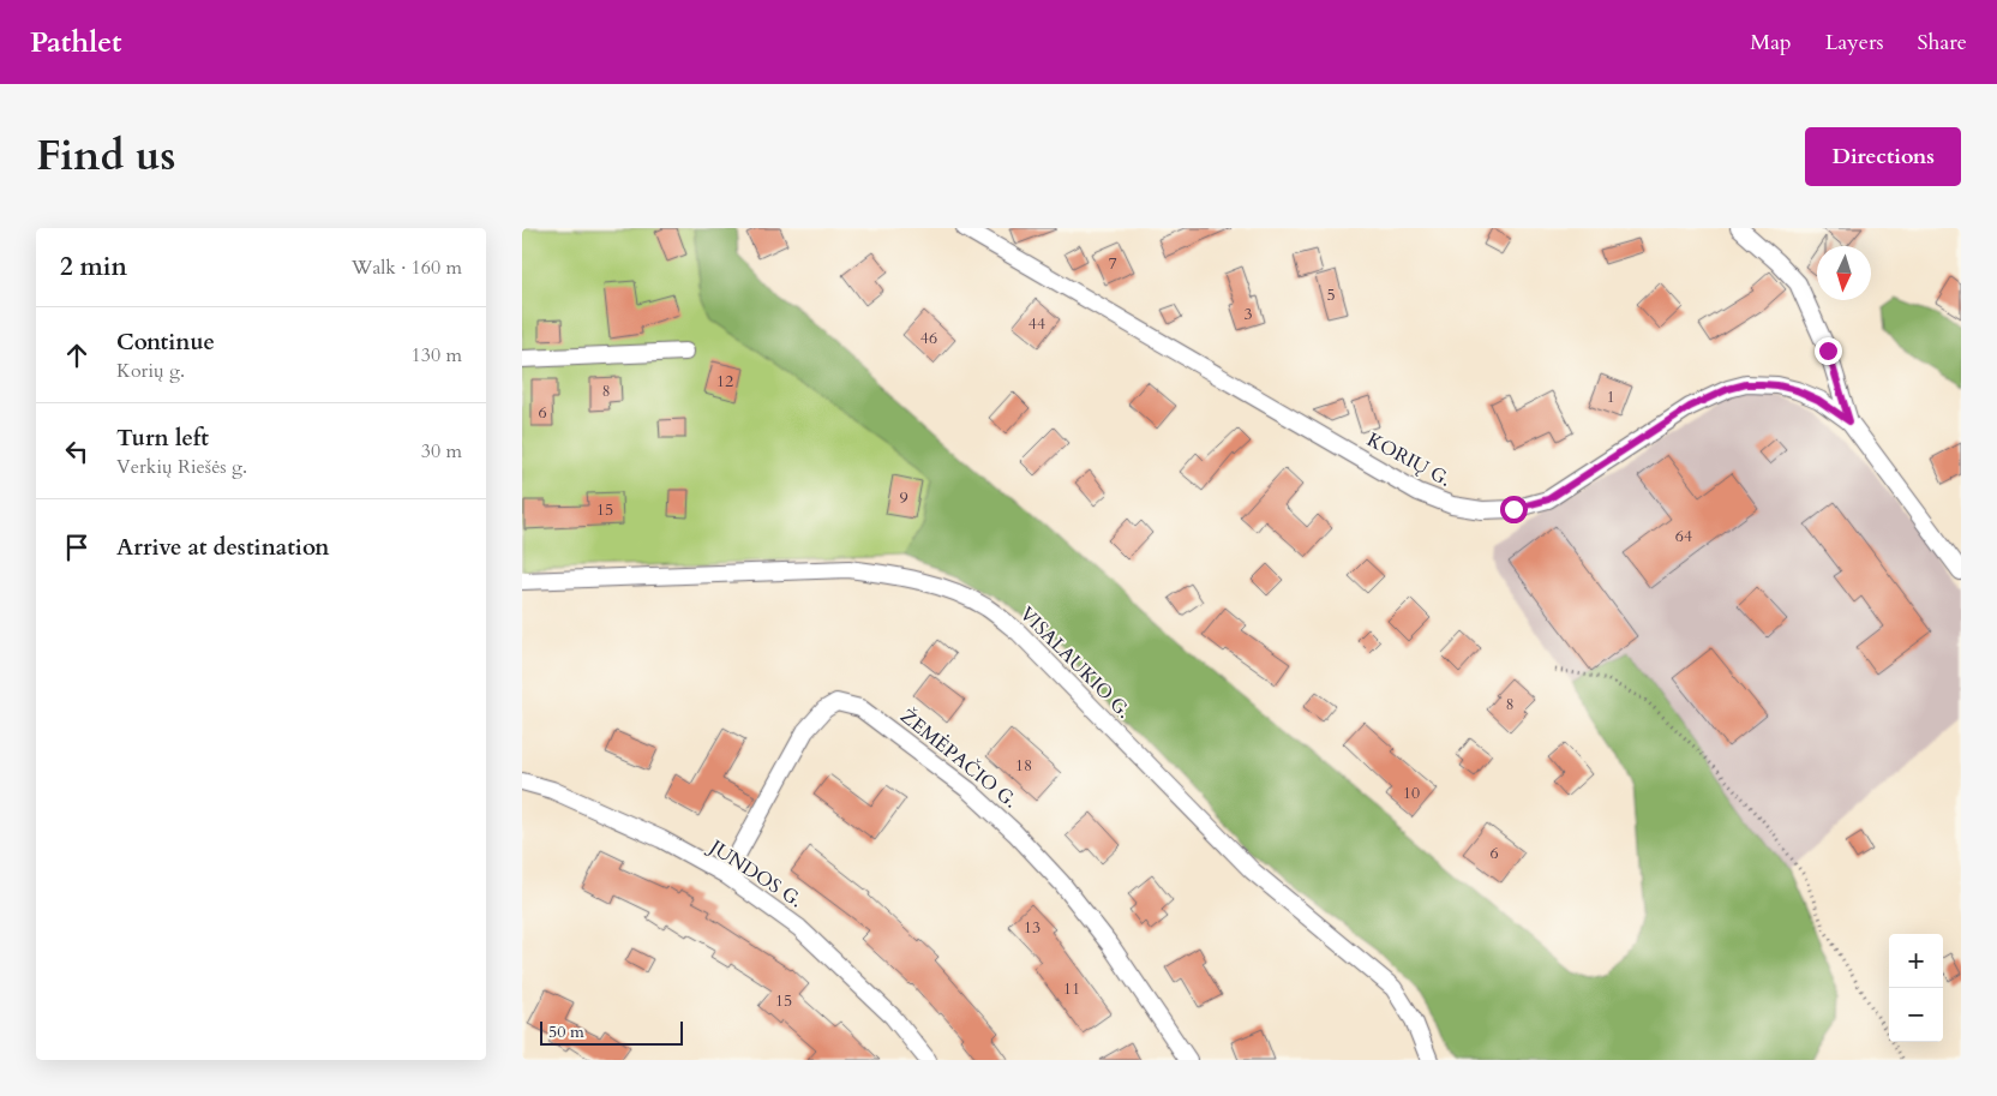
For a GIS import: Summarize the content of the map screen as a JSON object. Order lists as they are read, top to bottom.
{
  "streets": {
    "street": [
      "KORIŲ G.",
      "VISALAUKIO G.",
      "ŽEMĖPAČIO G.",
      "JUNDOS G."
    ]
  },
  "crossings": [
    ["ŽEMĖPAČIO G.", "JUNDOS G."]
  ],
  "house_numbers": [
    "7",
    "5",
    "3",
    "44",
    "46",
    "12",
    "8",
    "1",
    "6",
    "9",
    "15",
    "64",
    "8",
    "18",
    "10",
    "6",
    "13",
    "11",
    "15"
  ],
  "scale_bar": "50 m",
  "north": "bottom",
  "page": {
    "header": "Pathlet",
    "nav": ["Map", "Layers", "Share"],
    "title": "Find us",
    "buttons": "Directions",
    "heading": ["2 min", "Walk · 160 m"],
    "list": [
      ["Continue", "Korių g.", "130 m"],
      ["Turn left", "Verkių Riešės g.", "30 m"],
      "Arrive at destination"
    ],
    "map_buttons": ["+", "−"],
    "scale": "50 m"
  }
}
